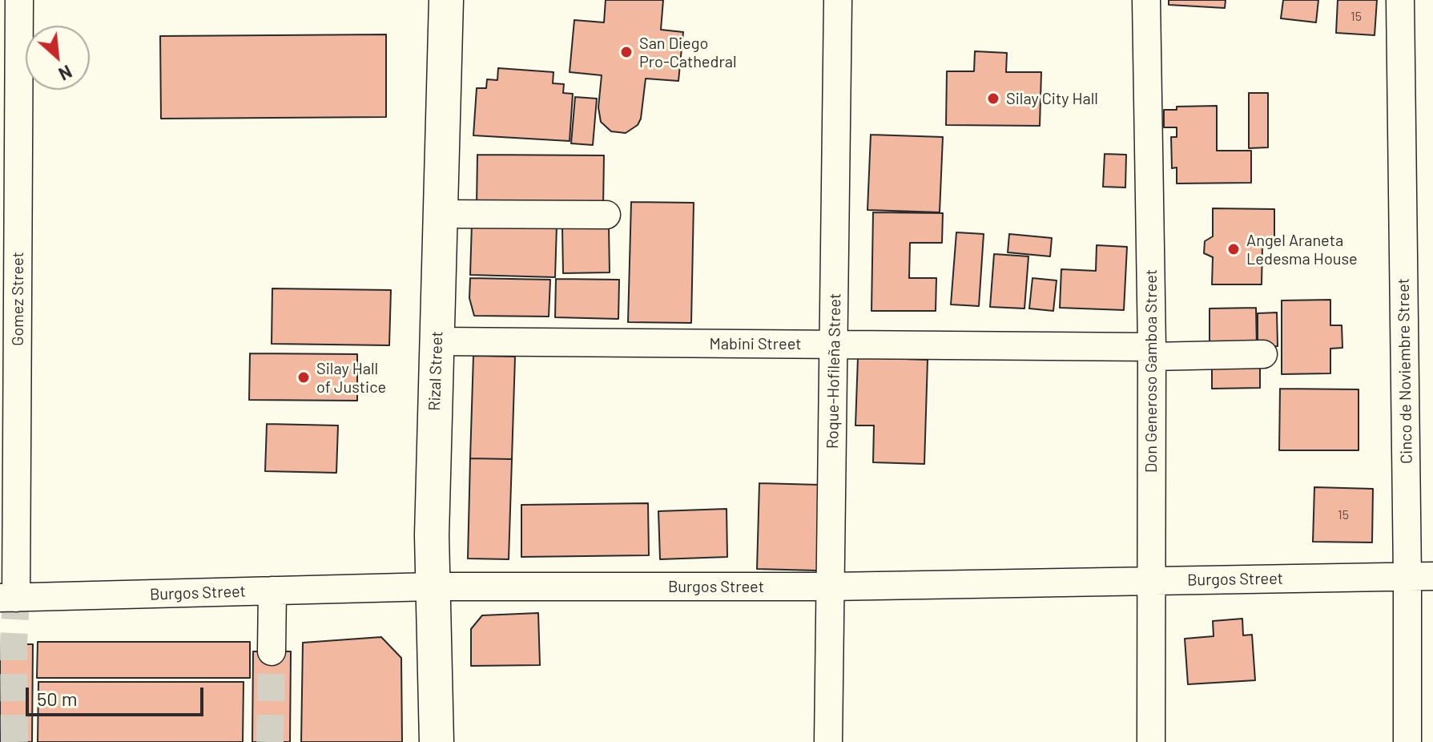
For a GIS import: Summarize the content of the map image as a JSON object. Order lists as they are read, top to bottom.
{
  "streets": {
    "main road": ["Rizal Street"],
    "street": [
      "Gomez Street",
      "Mabini Street",
      "Roque-Hofileña Street",
      "Don Generoso Gamboa Street",
      "Cinco de Noviembre Street",
      "Burgos Street"
    ]
  },
  "crossings": [
    ["Gomez Street", "Burgos Street"],
    ["Mabini Street", "Rizal Street"],
    ["Mabini Street", "Roque-Hofileña Street"],
    ["Mabini Street", "Don Generoso Gamboa Street"],
    ["Rizal Street", "Burgos Street"],
    ["Roque-Hofileña Street", "Burgos Street"],
    ["Don Generoso Gamboa Street", "Burgos Street"],
    ["Cinco de Noviembre Street", "Burgos Street"]
  ],
  "places": [
    "San Diego Pro-Cathedral",
    "Silay City Hall",
    "Angel Araneta Ledesma House",
    "Silay Hall of Justice"
  ],
  "house_numbers": ["15", "15"],
  "scale_bar": "50 m",
  "north": "bottom right"
}
